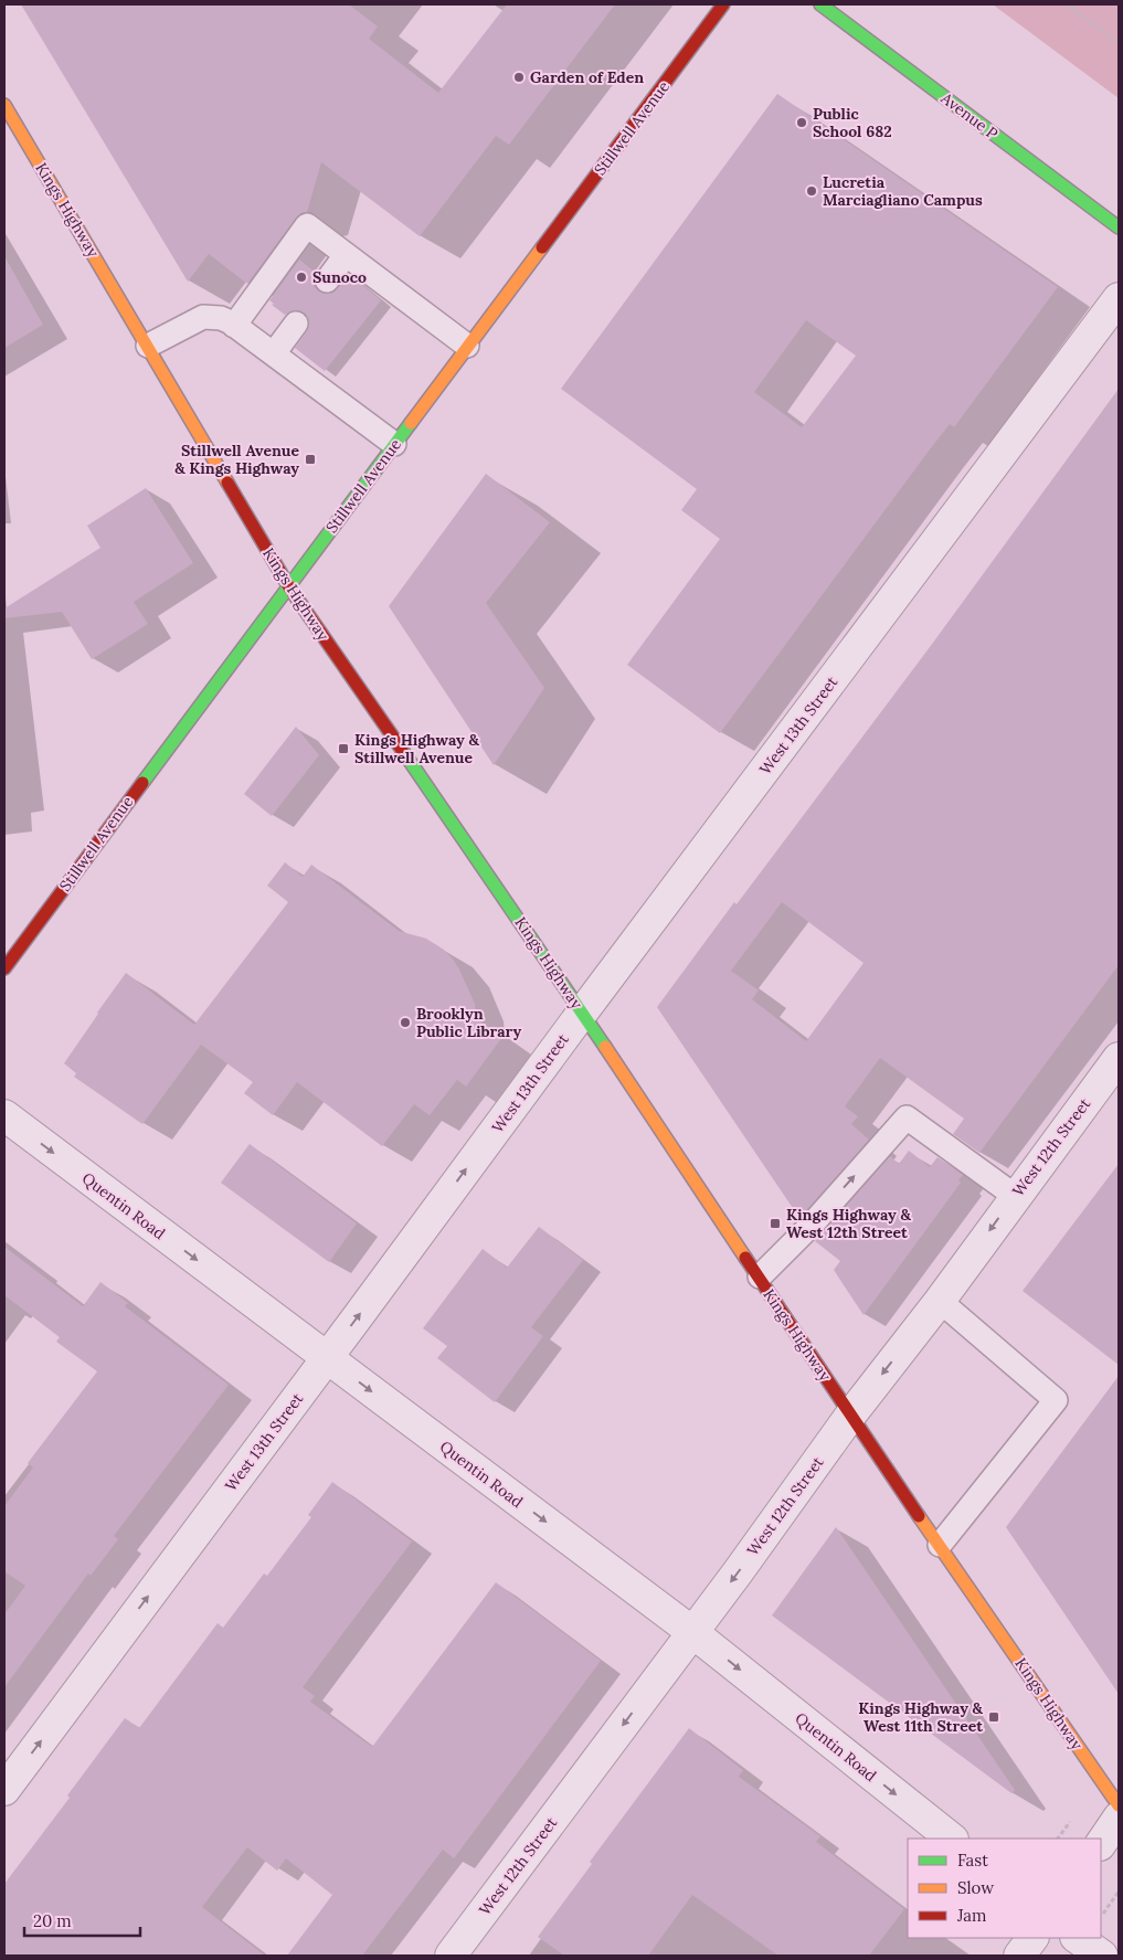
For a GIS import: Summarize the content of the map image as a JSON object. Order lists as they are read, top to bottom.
{
  "streets": {
    "street": [
      "Avenue P",
      "Stillwell Avenue",
      "Kings Highway",
      "West 13th Street",
      "West 12th Street",
      "Quentin Road"
    ]
  },
  "crossings": [
    ["Stillwell Avenue", "Kings Highway"],
    ["Kings Highway", "West 13th Street"],
    ["Kings Highway", "West 12th Street"],
    ["West 13th Street", "Quentin Road"],
    ["West 12th Street", "Quentin Road"]
  ],
  "one_way": ["West 13th Street", "West 12th Street", "Quentin Road"],
  "places": {
    "other": [
      "Garden of Eden",
      "Public School 682",
      "Lucretia Marciagliano Campus",
      "Sunoco",
      "Brooklyn Public Library"
    ],
    "transit": [
      "Stillwell Avenue & Kings Highway",
      "Kings Highway & Stillwell Avenue",
      "Kings Highway & West 12th Street",
      "Kings Highway & West 11th Street"
    ]
  },
  "legend": ["Fast", "Slow", "Jam"],
  "scale_bar": "20 m"
}
